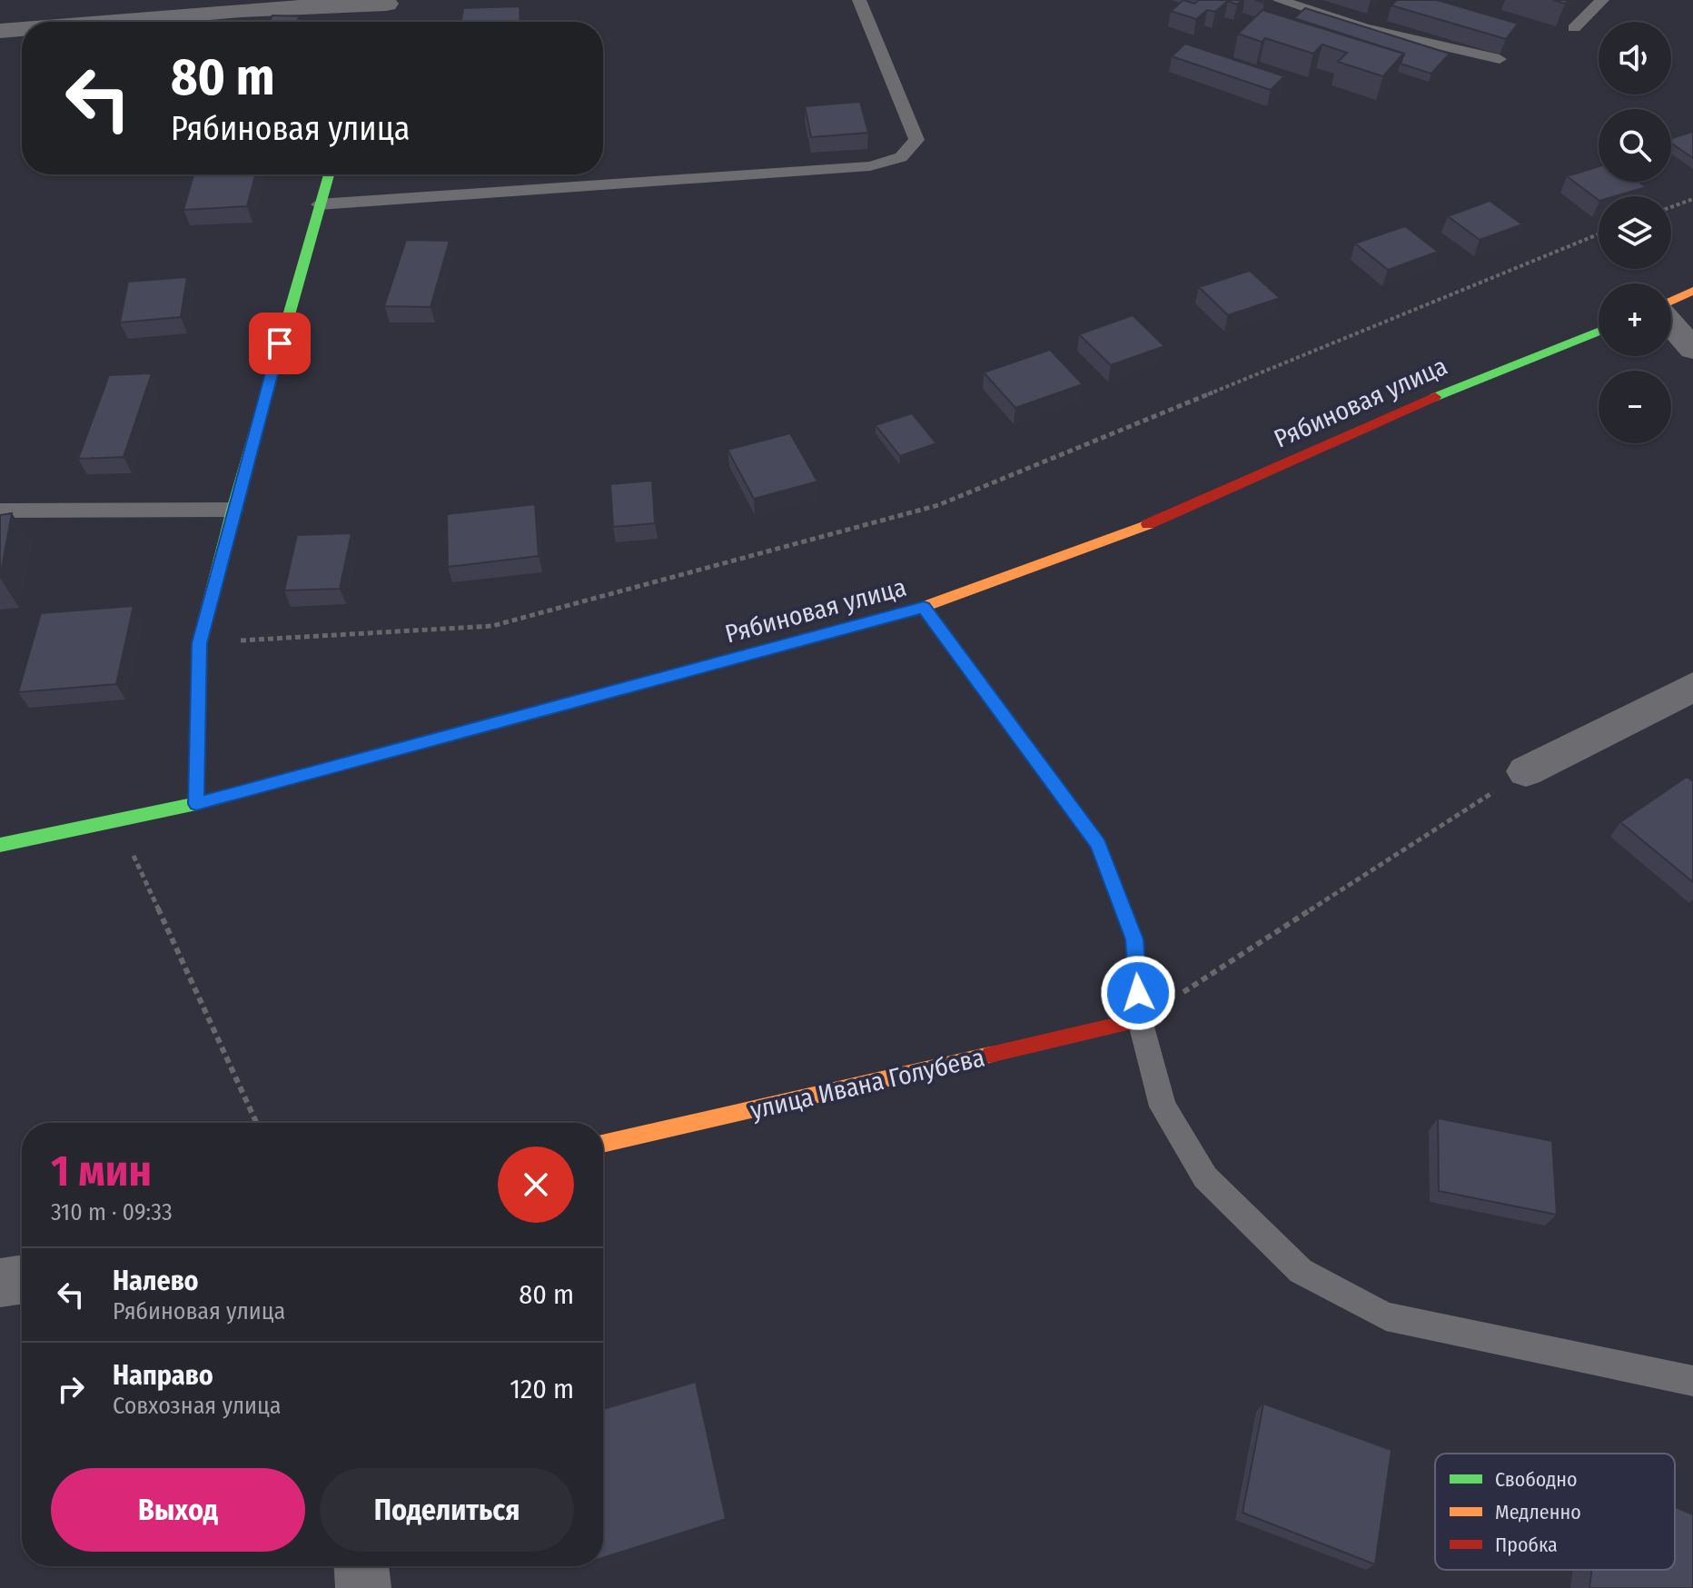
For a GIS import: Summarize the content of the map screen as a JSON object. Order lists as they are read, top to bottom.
{
  "streets": {
    "street": ["Рябиновая улица", "улица Ивана Голубева"]
  },
  "legend": ["Свободно", "Медленно", "Пробка"],
  "page": {
    "map_buttons": ["+", "−"],
    "turn": ["80 m", "Рябиновая улица"],
    "heading": ["1 мин", "310 m · 09:33"],
    "list": [
      {
        "name": "Налево",
        "note": "Рябиновая улица",
        "value": "80 m"
      },
      {
        "name": "Направо",
        "note": "Совхозная улица",
        "value": "120 m"
      }
    ],
    "buttons": ["Выход", "Поделиться"]
  }
}
